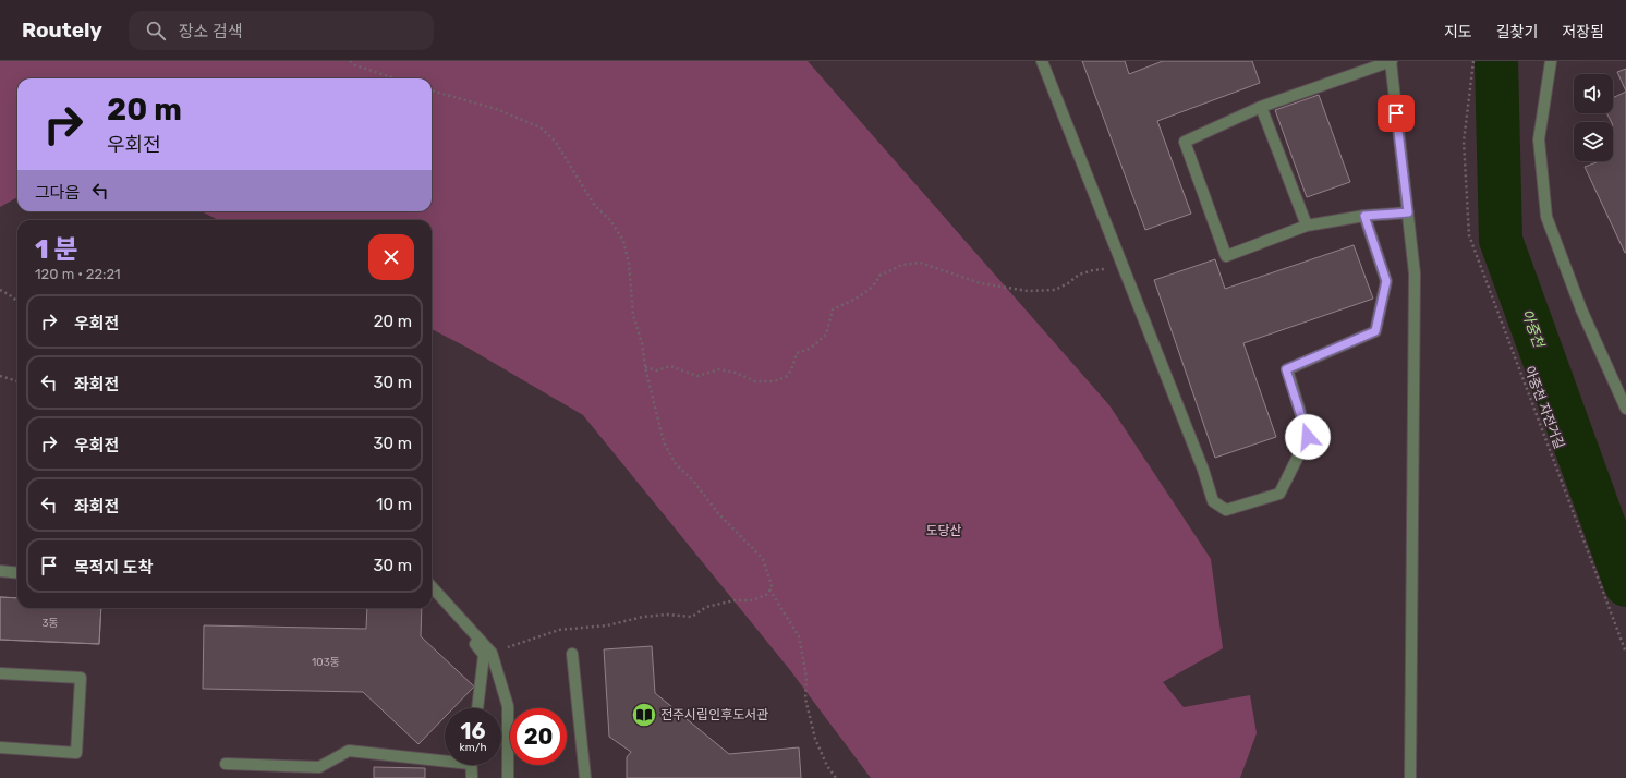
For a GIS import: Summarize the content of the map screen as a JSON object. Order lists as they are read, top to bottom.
{
  "streets": {
    "path": ["아중천 자전거길"]
  },
  "water": ["아중천"],
  "parks": ["도당산"],
  "places": {
    "library": ["전주시립인후도서관"]
  },
  "house_numbers": ["3동", "103동"],
  "page": {
    "header": "Routely",
    "search": "장소 검색",
    "nav": ["지도", "길찾기", "저장됨"],
    "turn": ["20 m", "우회전"],
    "then": "그다음",
    "heading": ["1 분", "120 m · 22:21"],
    "list": [
      {
        "name": "우회전",
        "value": "20 m"
      },
      {
        "name": "좌회전",
        "value": "30 m"
      },
      {
        "name": "우회전",
        "value": "30 m"
      },
      {
        "name": "좌회전",
        "value": "10 m"
      },
      {
        "name": "목적지 도착",
        "value": "30 m"
      }
    ],
    "speed": "16 km/h",
    "limit": "20"
  }
}
